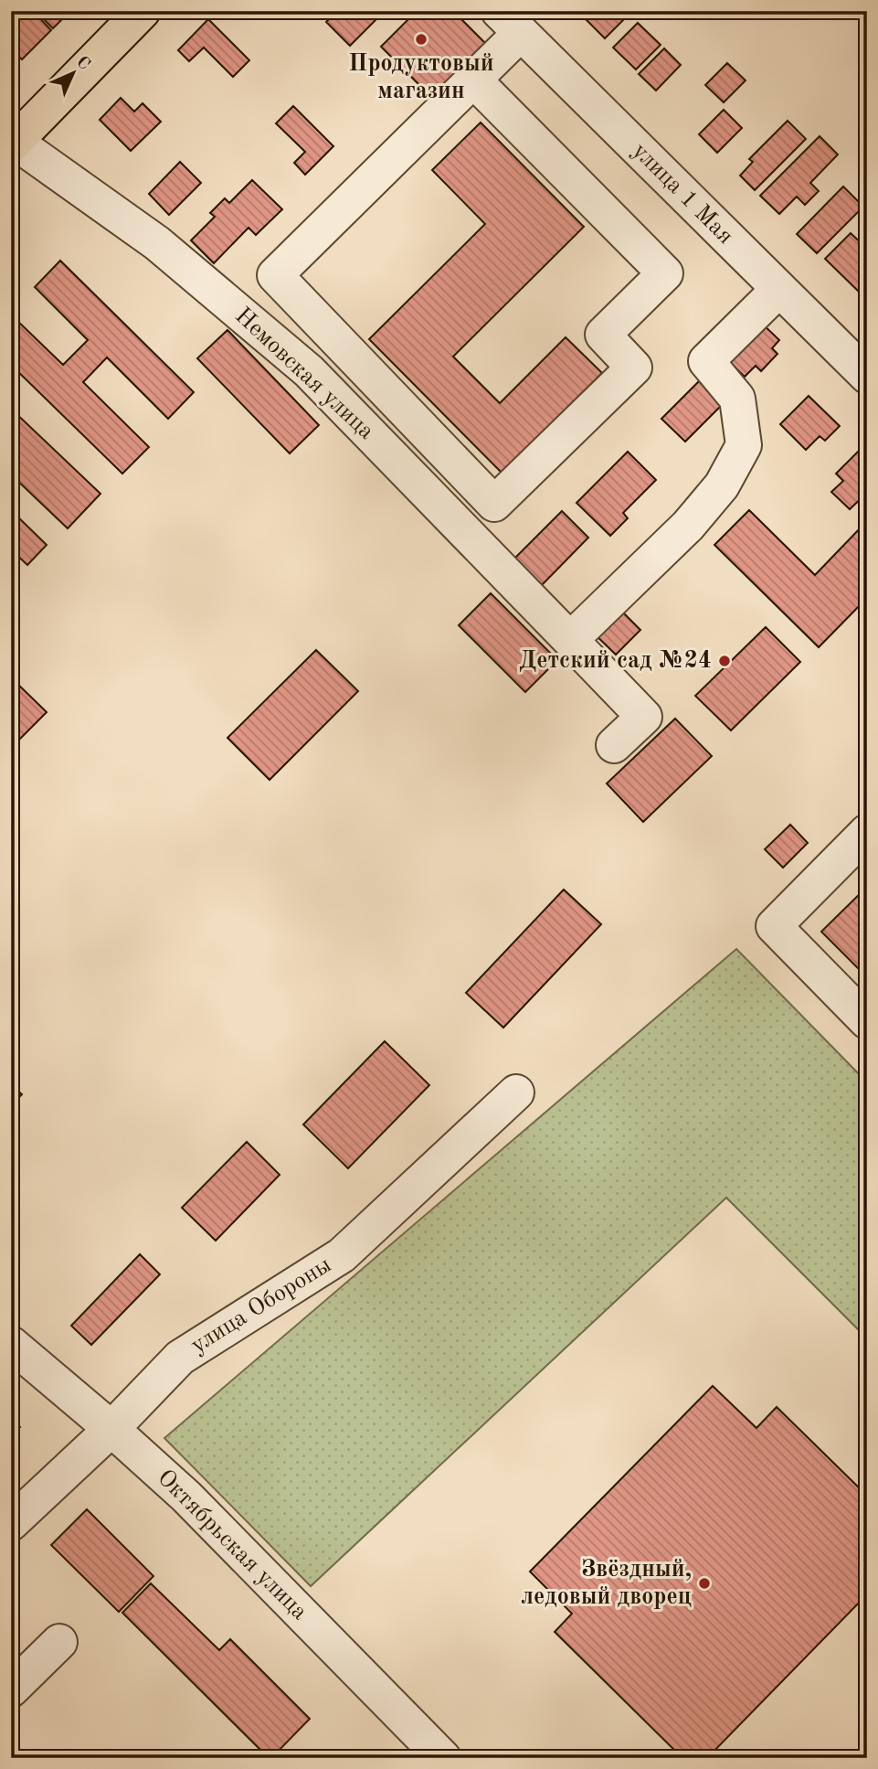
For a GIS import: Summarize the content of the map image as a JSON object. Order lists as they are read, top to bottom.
{
  "streets": {
    "street": [
      "улица 1 Мая",
      "Немовская улица",
      "улица Обороны",
      "Октябрьская улица"
    ]
  },
  "crossings": [
    ["улица Обороны", "Октябрьская улица"]
  ],
  "places": ["Продуктовый магазин", "Детский сад №24", "Звёздный, ледовый дворец"],
  "north": "top right"
}
